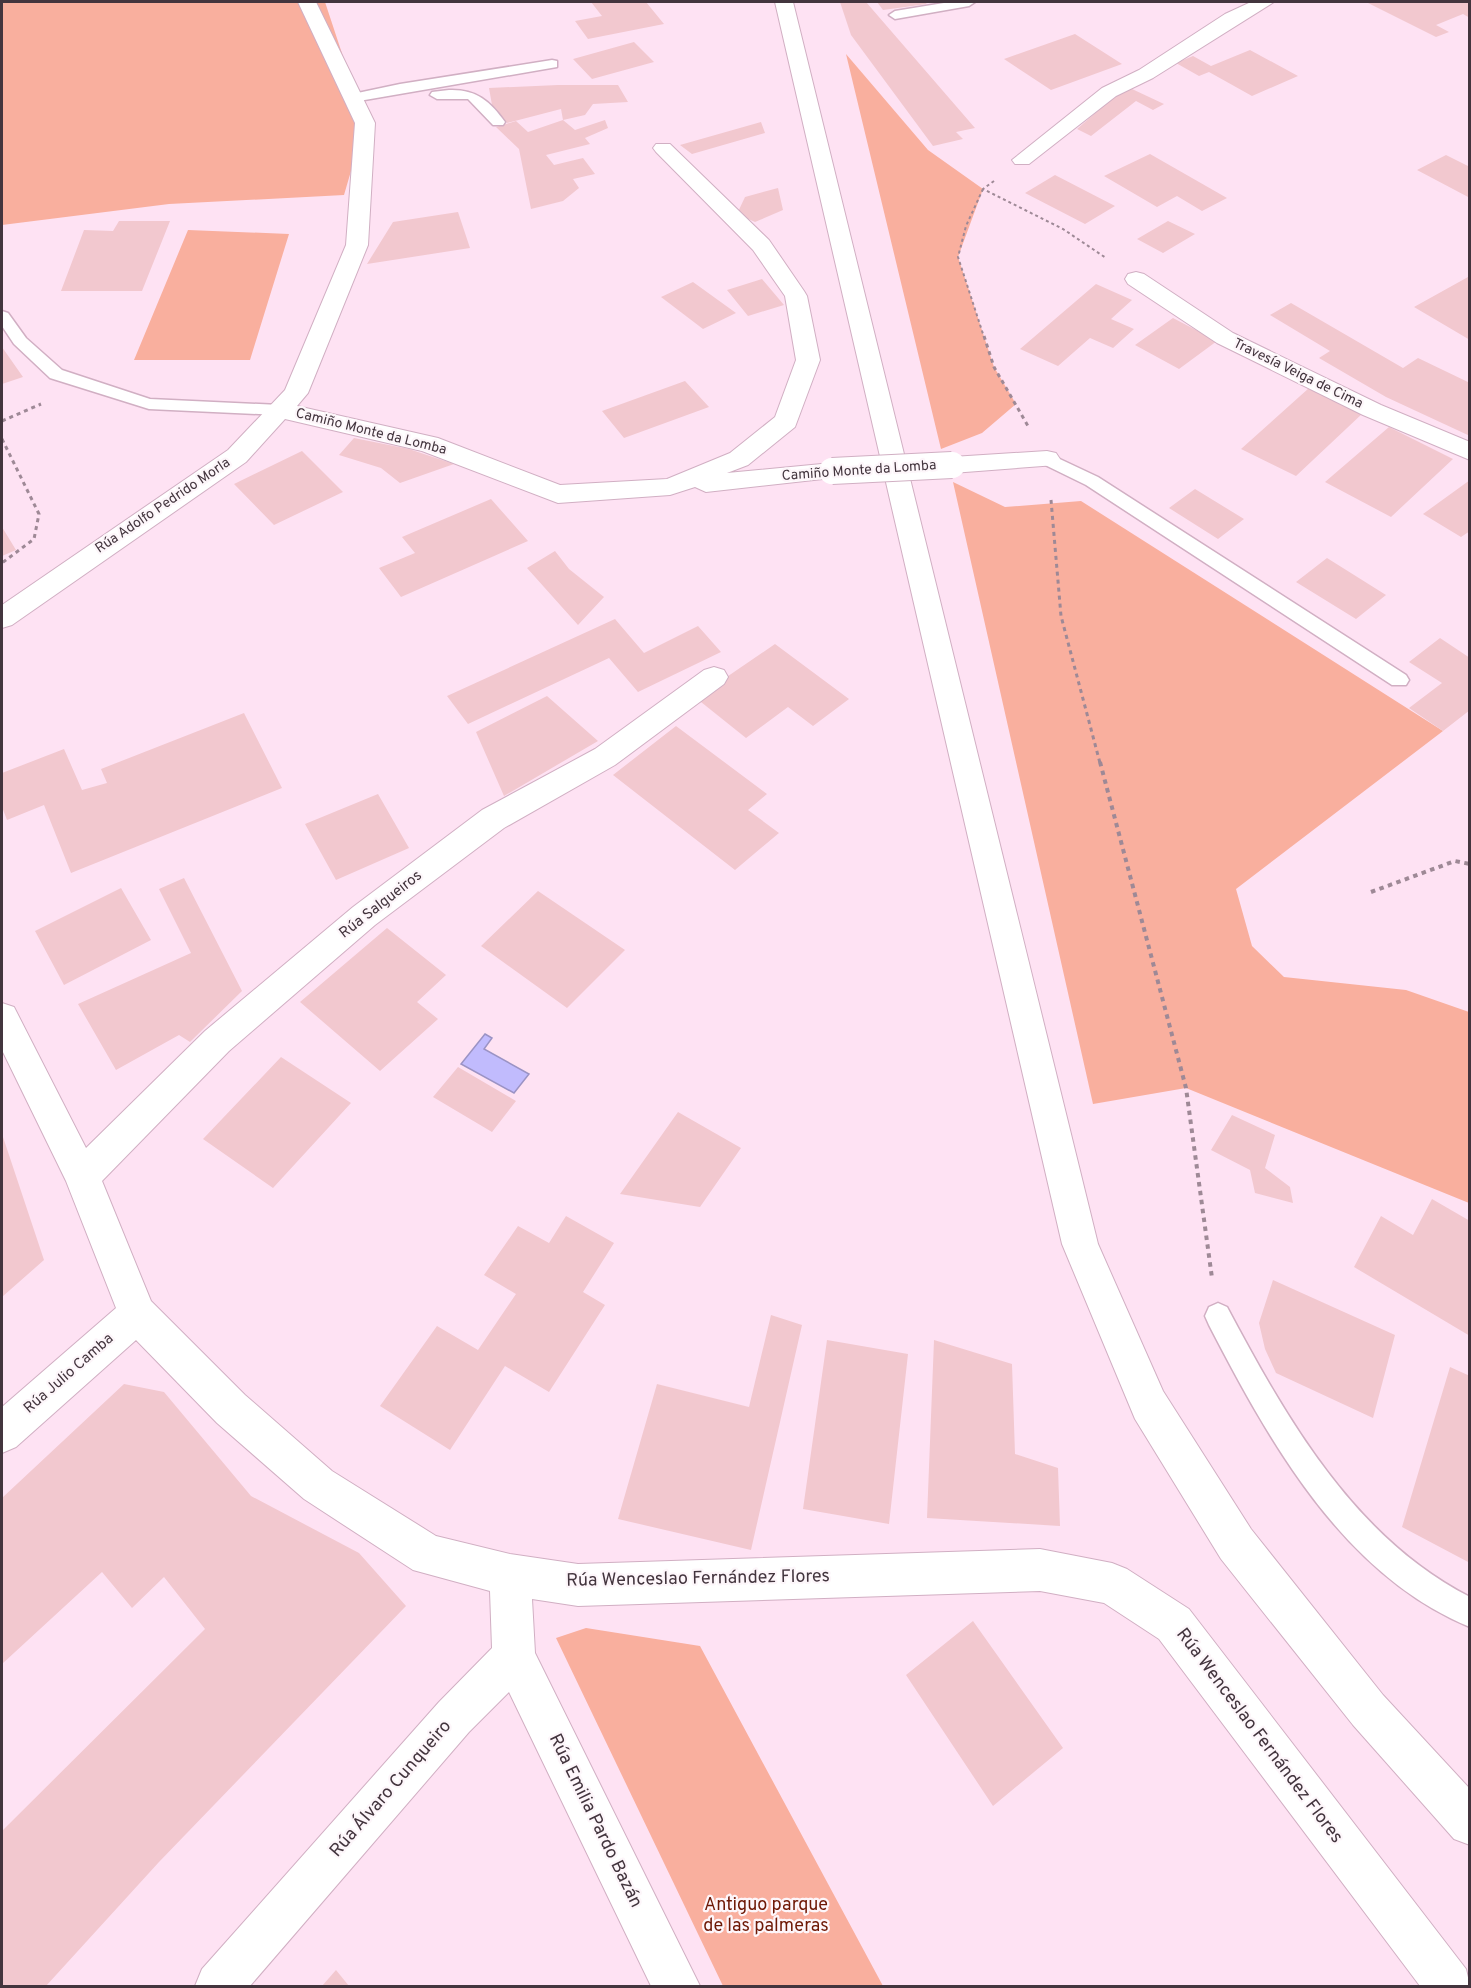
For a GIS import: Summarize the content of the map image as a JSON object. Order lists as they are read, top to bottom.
{
  "streets": {
    "main road": [
      "Travesía Veiga de Cima",
      "Camiño Monte da Lomba",
      "Rúa Adolfo Pedrido Morla",
      "Rúa Salgueiros",
      "Rúa Julio Camba",
      "Rúa Wenceslao Fernández Flores",
      "Rúa Álvaro Cunqueiro",
      "Rúa Emilia Pardo Bazán"
    ]
  },
  "crossings": [
    ["Camiño Monte da Lomba", "Rúa Adolfo Pedrido Morla"],
    ["Rúa Salgueiros", "Rúa Wenceslao Fernández Flores"],
    ["Rúa Julio Camba", "Rúa Wenceslao Fernández Flores"],
    ["Rúa Álvaro Cunqueiro", "Rúa Emilia Pardo Bazán"]
  ],
  "parks": ["Antiguo parque de las palmeras"]
}
